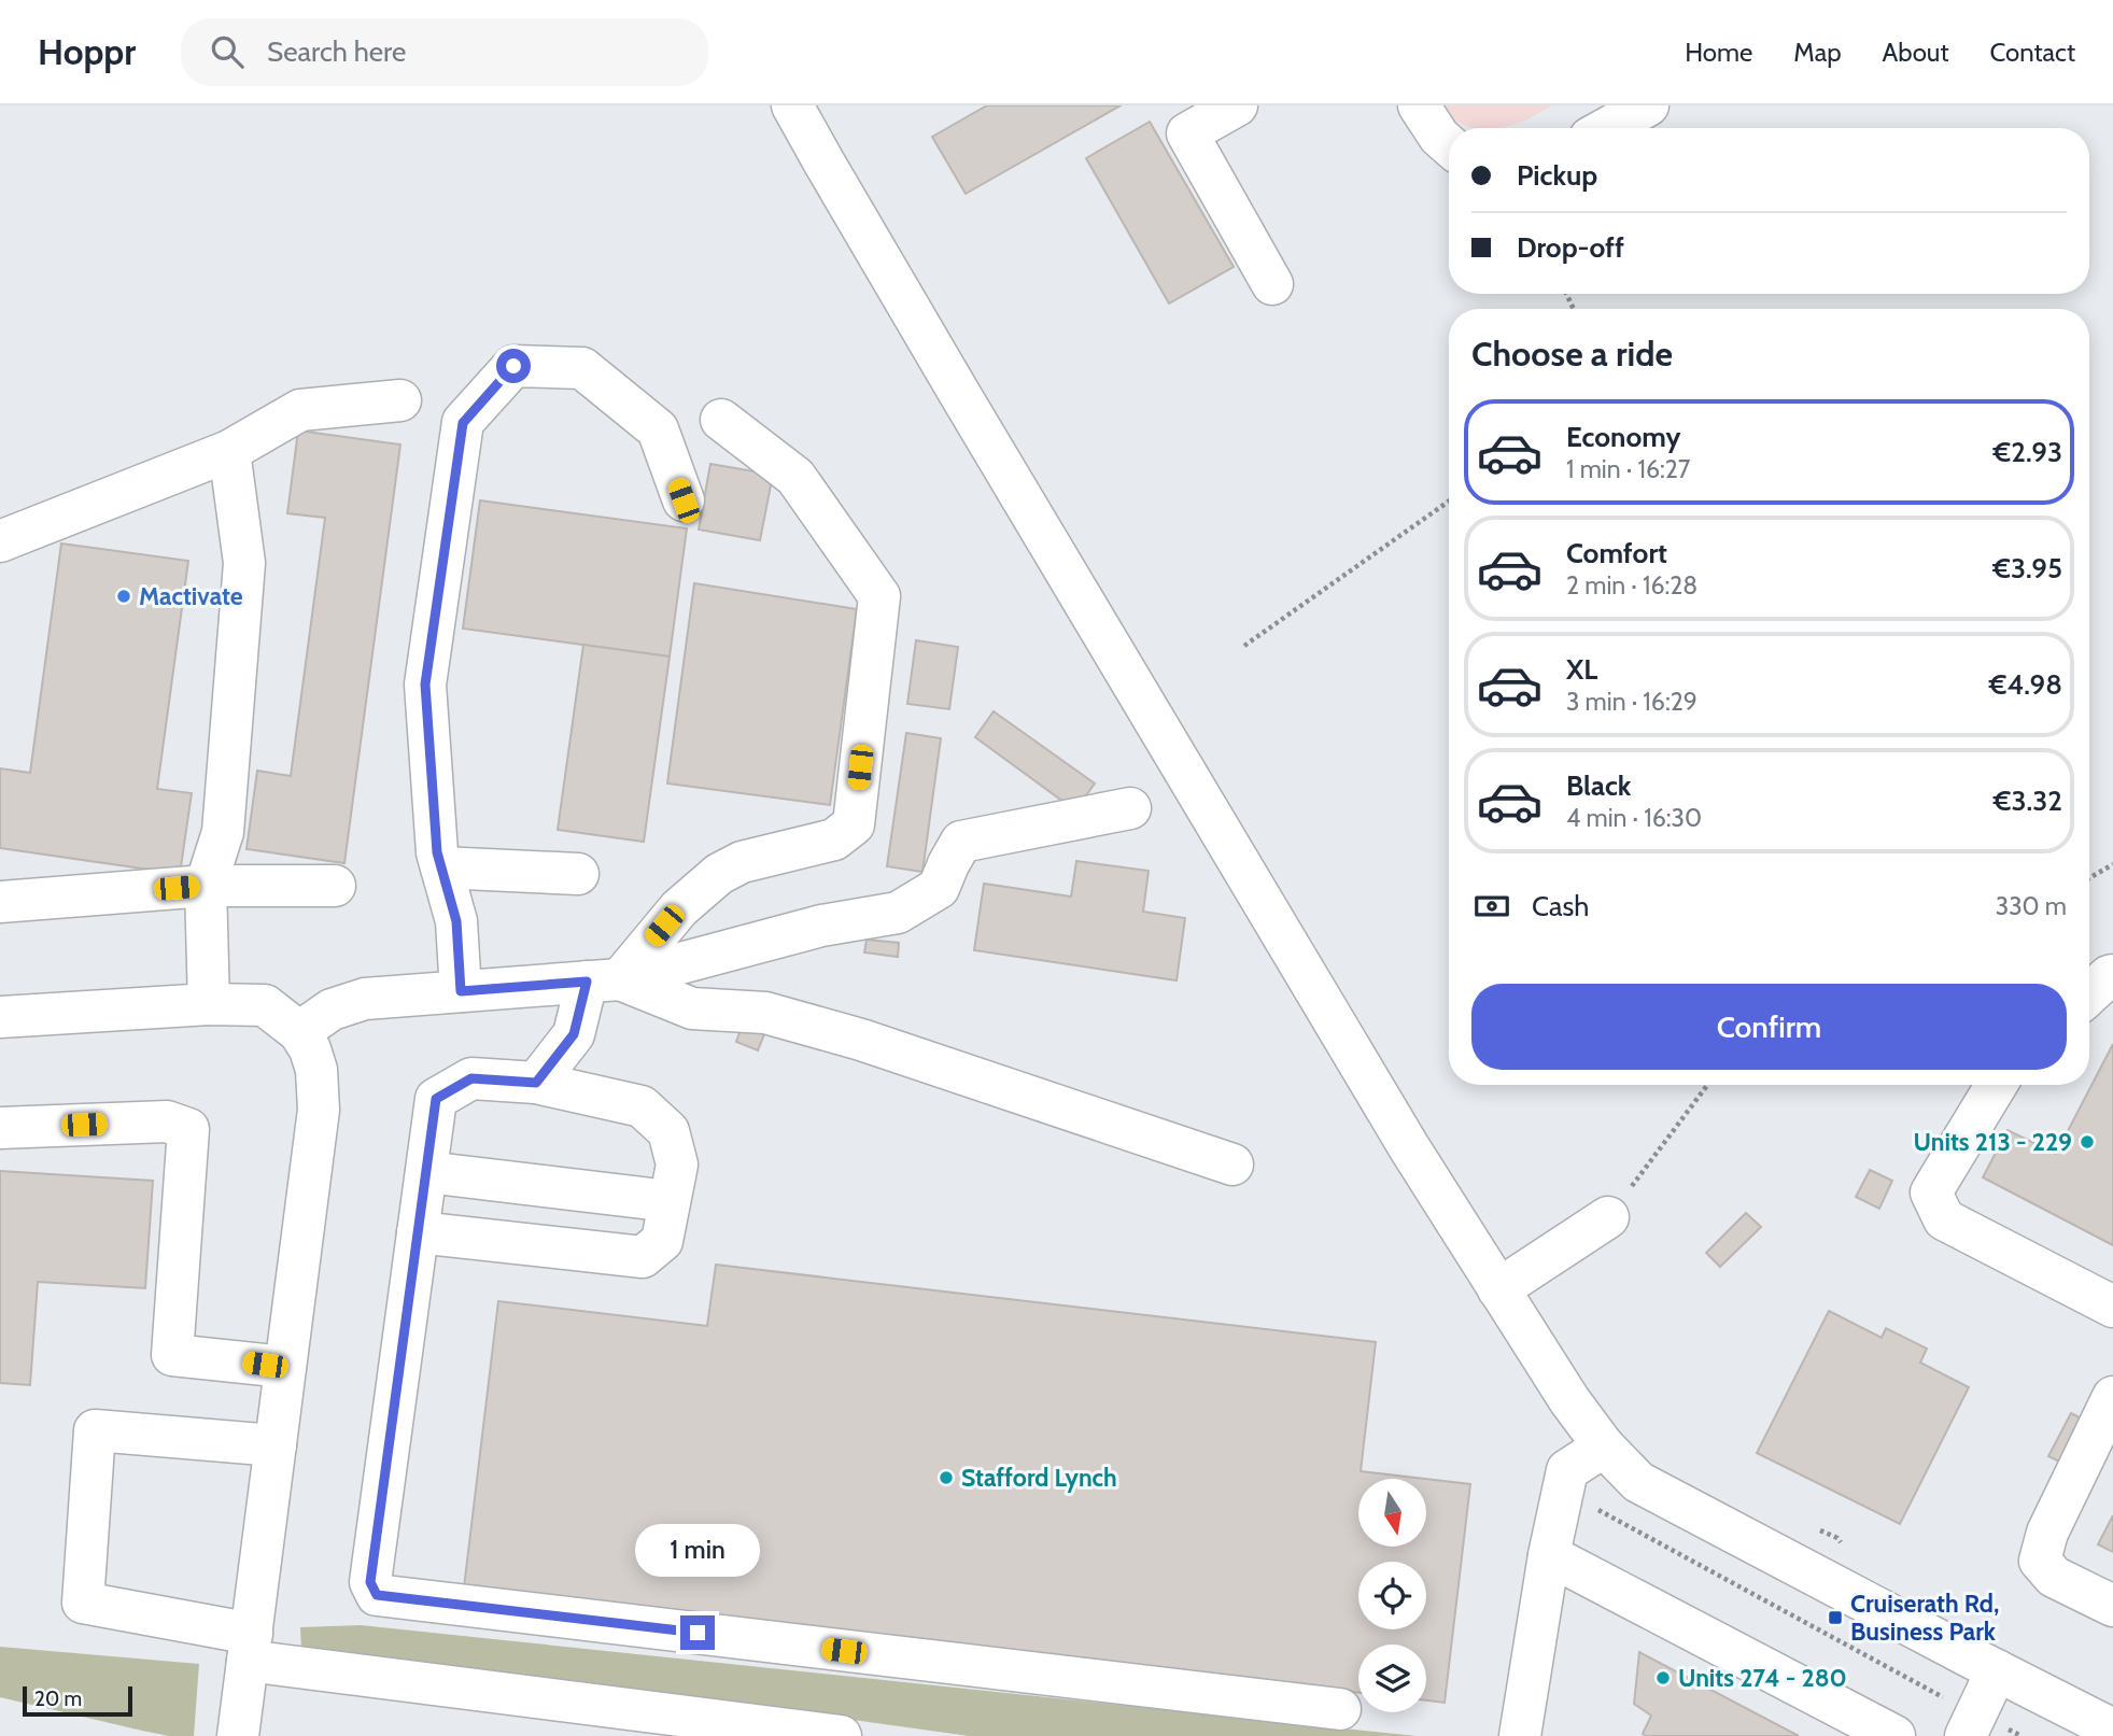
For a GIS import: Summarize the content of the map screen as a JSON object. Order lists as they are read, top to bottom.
{
  "places": {
    "other": [
      "Mactivate",
      "Units 213 - 229",
      "Stafford Lynch",
      "Units 274 - 280"
    ],
    "transit": ["Cruiserath Rd, Business Park"]
  },
  "scale_bar": "20 m",
  "north": "bottom",
  "page": {
    "header": "Hoppr",
    "search": "Search here",
    "nav": [
      "Home",
      "Map",
      "About",
      "Contact"
    ],
    "banner": ["Pickup", "Drop-off"],
    "heading": "Choose a ride",
    "list": [
      {
        "name": "Economy",
        "note": "1 min · 16:27",
        "value": "€2.93"
      },
      {
        "name": "Comfort",
        "note": "2 min · 16:28",
        "value": "€3.95"
      },
      {
        "name": "XL",
        "note": "3 min · 16:29",
        "value": "€4.98"
      },
      {
        "name": "Black",
        "note": "4 min · 16:30",
        "value": "€3.32"
      }
    ],
    "pay": ["Cash", "330 m"],
    "buttons": "Confirm",
    "bubble": "1 min",
    "scale": "20 m"
  }
}
